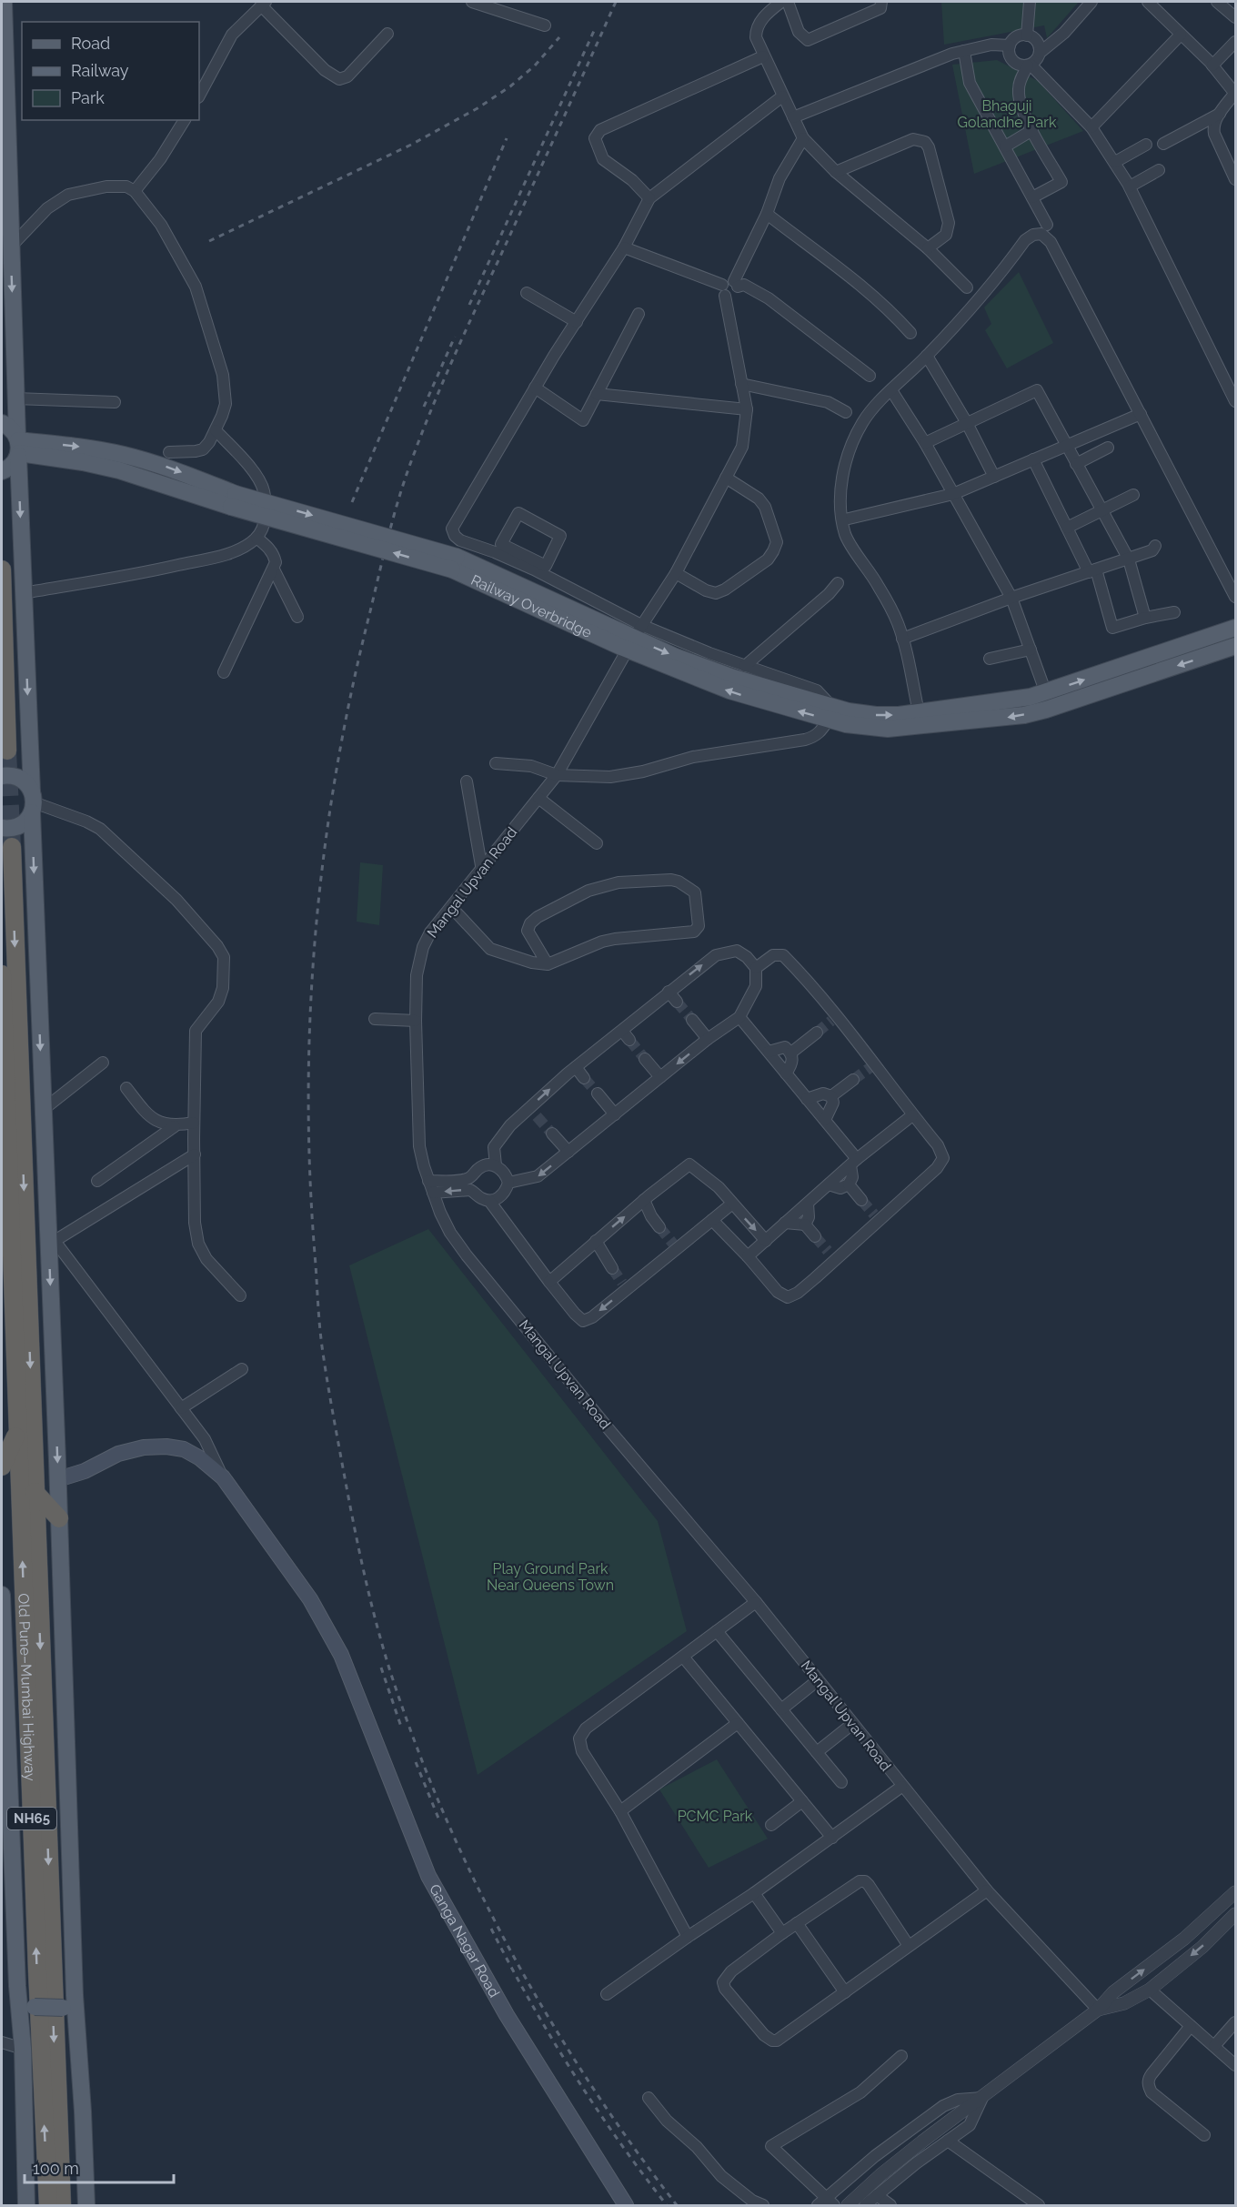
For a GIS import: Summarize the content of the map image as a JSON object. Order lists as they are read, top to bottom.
{
  "streets": {
    "highway": ["Old Pune–Mumbai Highway", "NH65"],
    "main road": ["Railway Overbridge", "Ganga Nagar Road"],
    "street": ["Mangal Upvan Road"]
  },
  "crossings": [
    ["Old Pune–Mumbai Highway", "NH65"]
  ],
  "parks": ["Bhaguji Golandhe Park", "Play Ground Park Near Queens Town", "PCMC Park"],
  "legend": ["Road", "Railway", "Park"],
  "scale_bar": "100 m"
}
